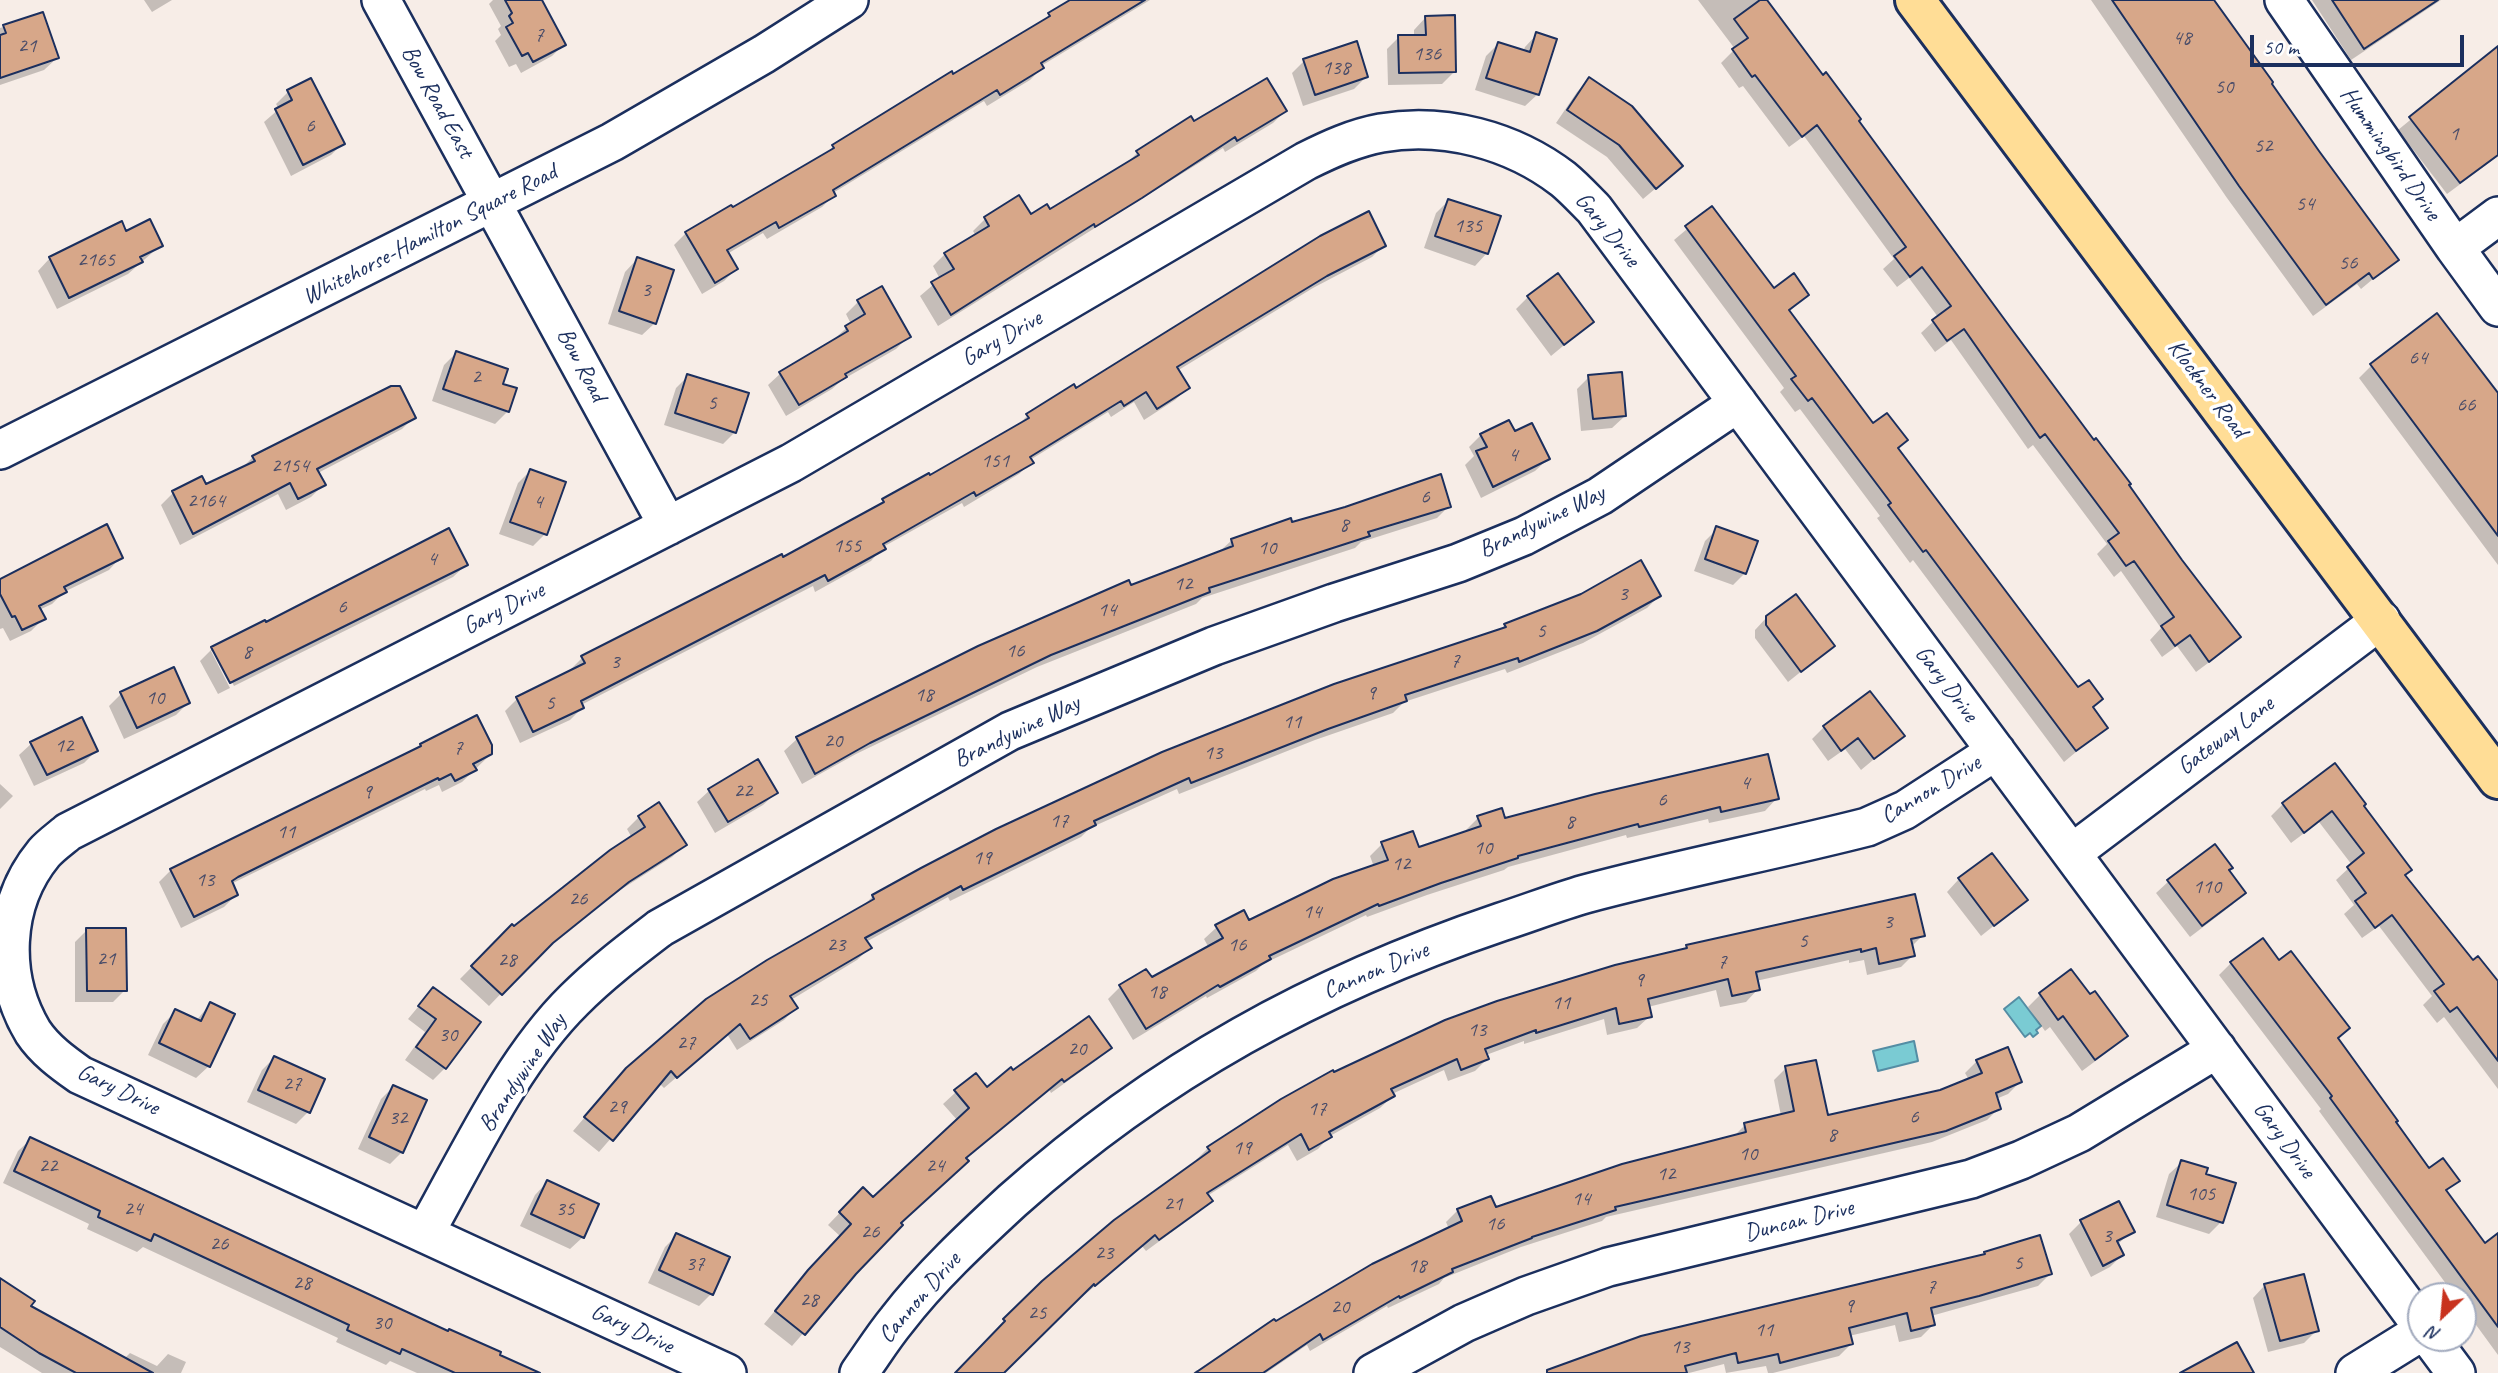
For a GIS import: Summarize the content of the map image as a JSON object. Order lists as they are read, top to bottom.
{
  "streets": {
    "main road": ["Klockner Road"],
    "street": [
      "Bow Road East",
      "Hummingbird Drive",
      "Gary Drive",
      "Whitehorse-Hamilton Square Road",
      "Bow Road",
      "Brandywine Way",
      "Gateway Lane",
      "Cannon Drive",
      "Duncan Drive"
    ]
  },
  "crossings": [
    ["Bow Road East", "Whitehorse-Hamilton Square Road"],
    ["Bow Road East", "Bow Road"],
    ["Gary Drive", "Bow Road"],
    ["Gary Drive", "Brandywine Way"],
    ["Gary Drive", "Gateway Lane"],
    ["Gary Drive", "Cannon Drive"],
    ["Gary Drive", "Duncan Drive"],
    ["Whitehorse-Hamilton Square Road", "Bow Road"],
    ["Klockner Road", "Gateway Lane"]
  ],
  "house_numbers": [
    "7",
    "48",
    "21",
    "136",
    "138",
    "50",
    "6",
    "1",
    "52",
    "54",
    "135",
    "2165",
    "56",
    "3",
    "64",
    "2",
    "5",
    "66",
    "4",
    "151",
    "2154",
    "6",
    "2164",
    "4",
    "8",
    "155",
    "10",
    "4",
    "12",
    "3",
    "6",
    "14",
    "5",
    "16",
    "8",
    "7",
    "3",
    "9",
    "18",
    "10",
    "5",
    "11",
    "20",
    "12",
    "7",
    "13",
    "4",
    "22",
    "9",
    "6",
    "17",
    "8",
    "11",
    "10",
    "19",
    "12",
    "13",
    "110",
    "26",
    "14",
    "3",
    "5",
    "23",
    "16",
    "21",
    "28",
    "7",
    "9",
    "18",
    "25",
    "11",
    "13",
    "30",
    "27",
    "20",
    "27",
    "29",
    "17",
    "6",
    "32",
    "8",
    "19",
    "10",
    "22",
    "24",
    "12",
    "105",
    "14",
    "21",
    "24",
    "35",
    "16",
    "26",
    "3",
    "26",
    "23",
    "5",
    "37",
    "18",
    "28",
    "7",
    "28",
    "9",
    "20",
    "25",
    "30",
    "11",
    "13"
  ],
  "scale_bar": "50 m",
  "north": "bottom left"
}
